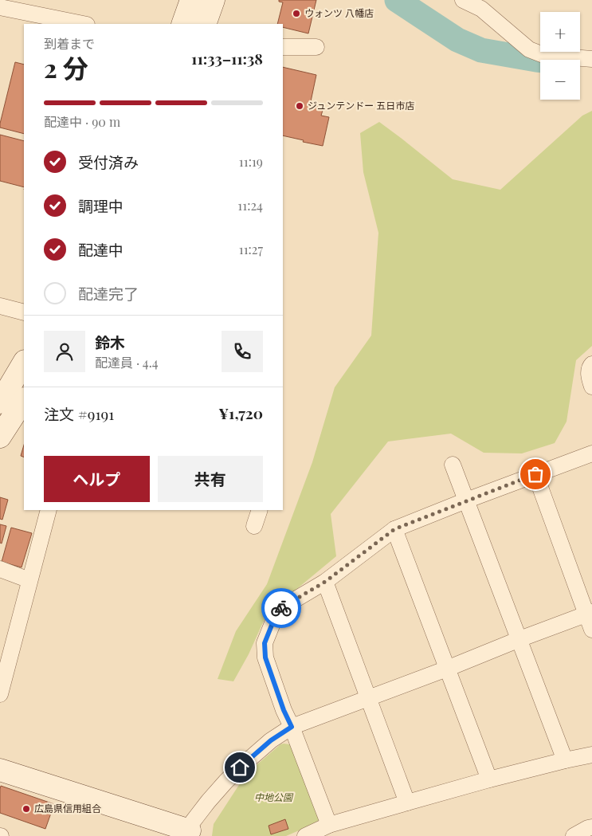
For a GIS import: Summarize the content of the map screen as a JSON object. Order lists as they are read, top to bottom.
{
  "parks": ["中地公園"],
  "places": ["ウォンツ 八幡店", "ジュンテンドー 五日市店", "広島県信用組合"],
  "page": {
    "map_buttons": ["+", "−"],
    "heading": ["2 分", "到着まで", "11:33–11:38"],
    "panel": [
      "鈴木",
      "配達員 · 4.4",
      "注文 #9191",
      "¥1,720"
    ],
    "bar": "配達中 · 90 m",
    "list": [
      ["受付済み", "11:19"],
      ["調理中", "11:24"],
      ["配達中", "11:27"],
      "配達完了"
    ],
    "buttons": ["ヘルプ", "共有"]
  }
}
